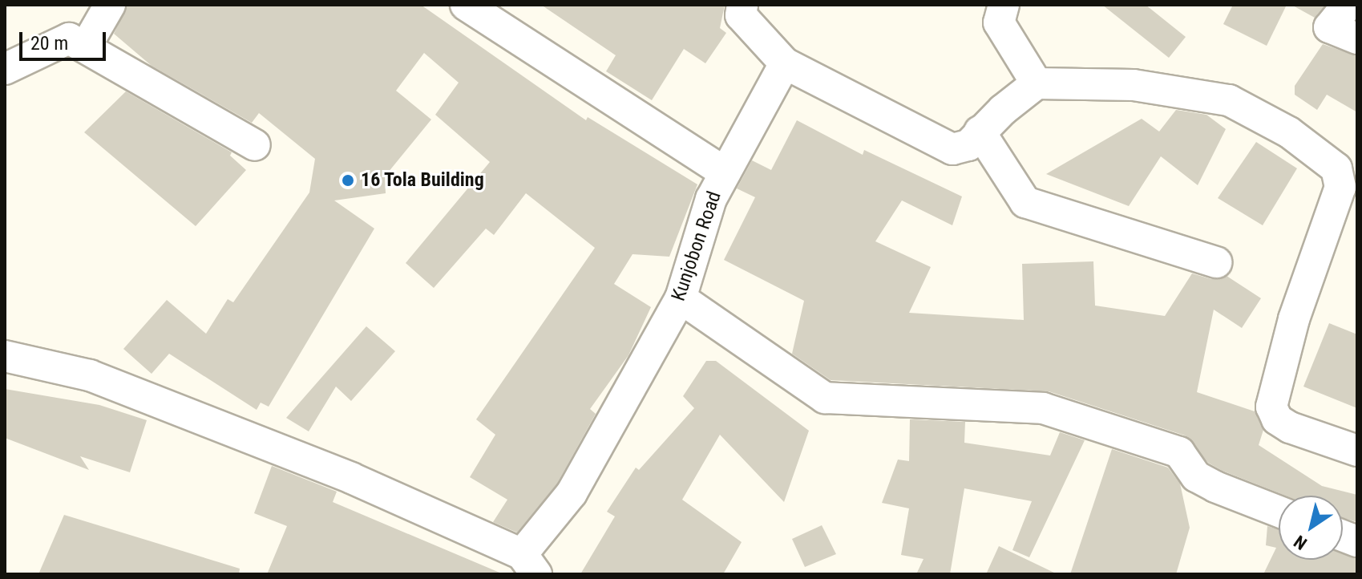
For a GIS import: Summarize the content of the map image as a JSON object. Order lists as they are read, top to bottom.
{
  "streets": {
    "street": ["Kunjobon Road"]
  },
  "places": ["16 Tola Building"],
  "scale_bar": "20 m",
  "north": "bottom left"
}
